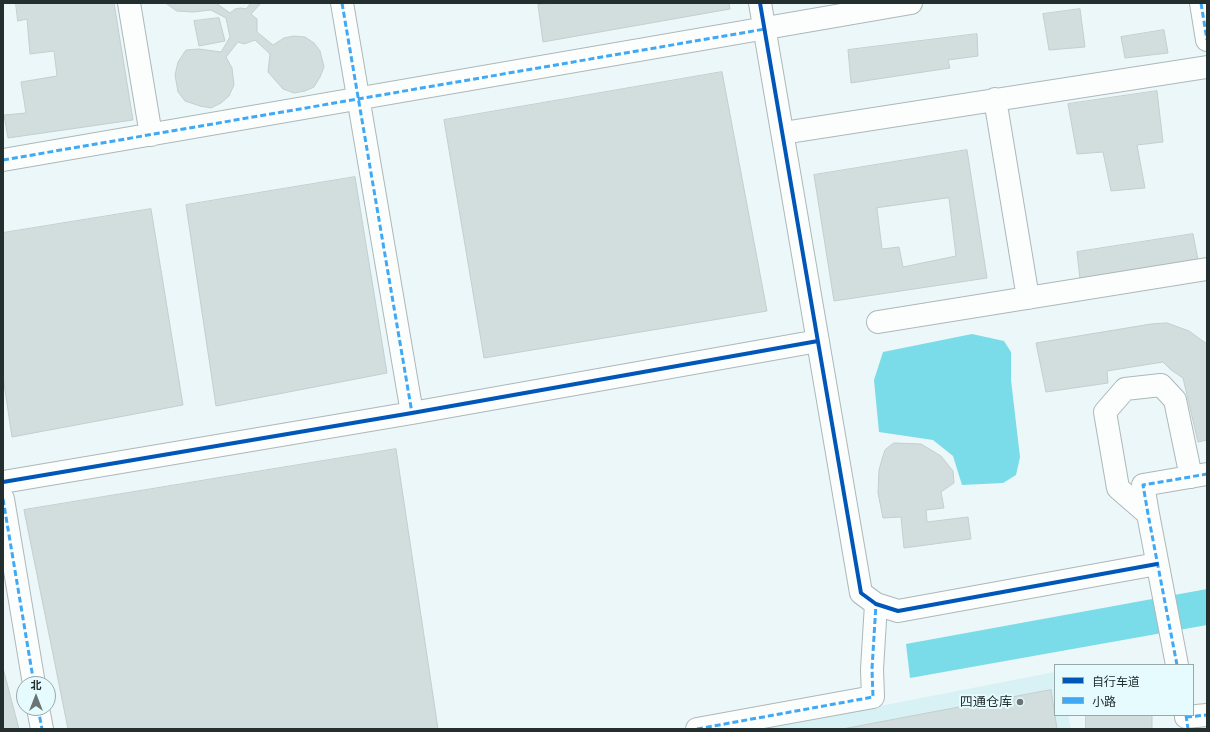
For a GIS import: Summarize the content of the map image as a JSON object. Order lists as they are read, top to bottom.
{
  "places": ["四通仓库"],
  "legend": ["自行车道", "小路"],
  "north": "top"
}
